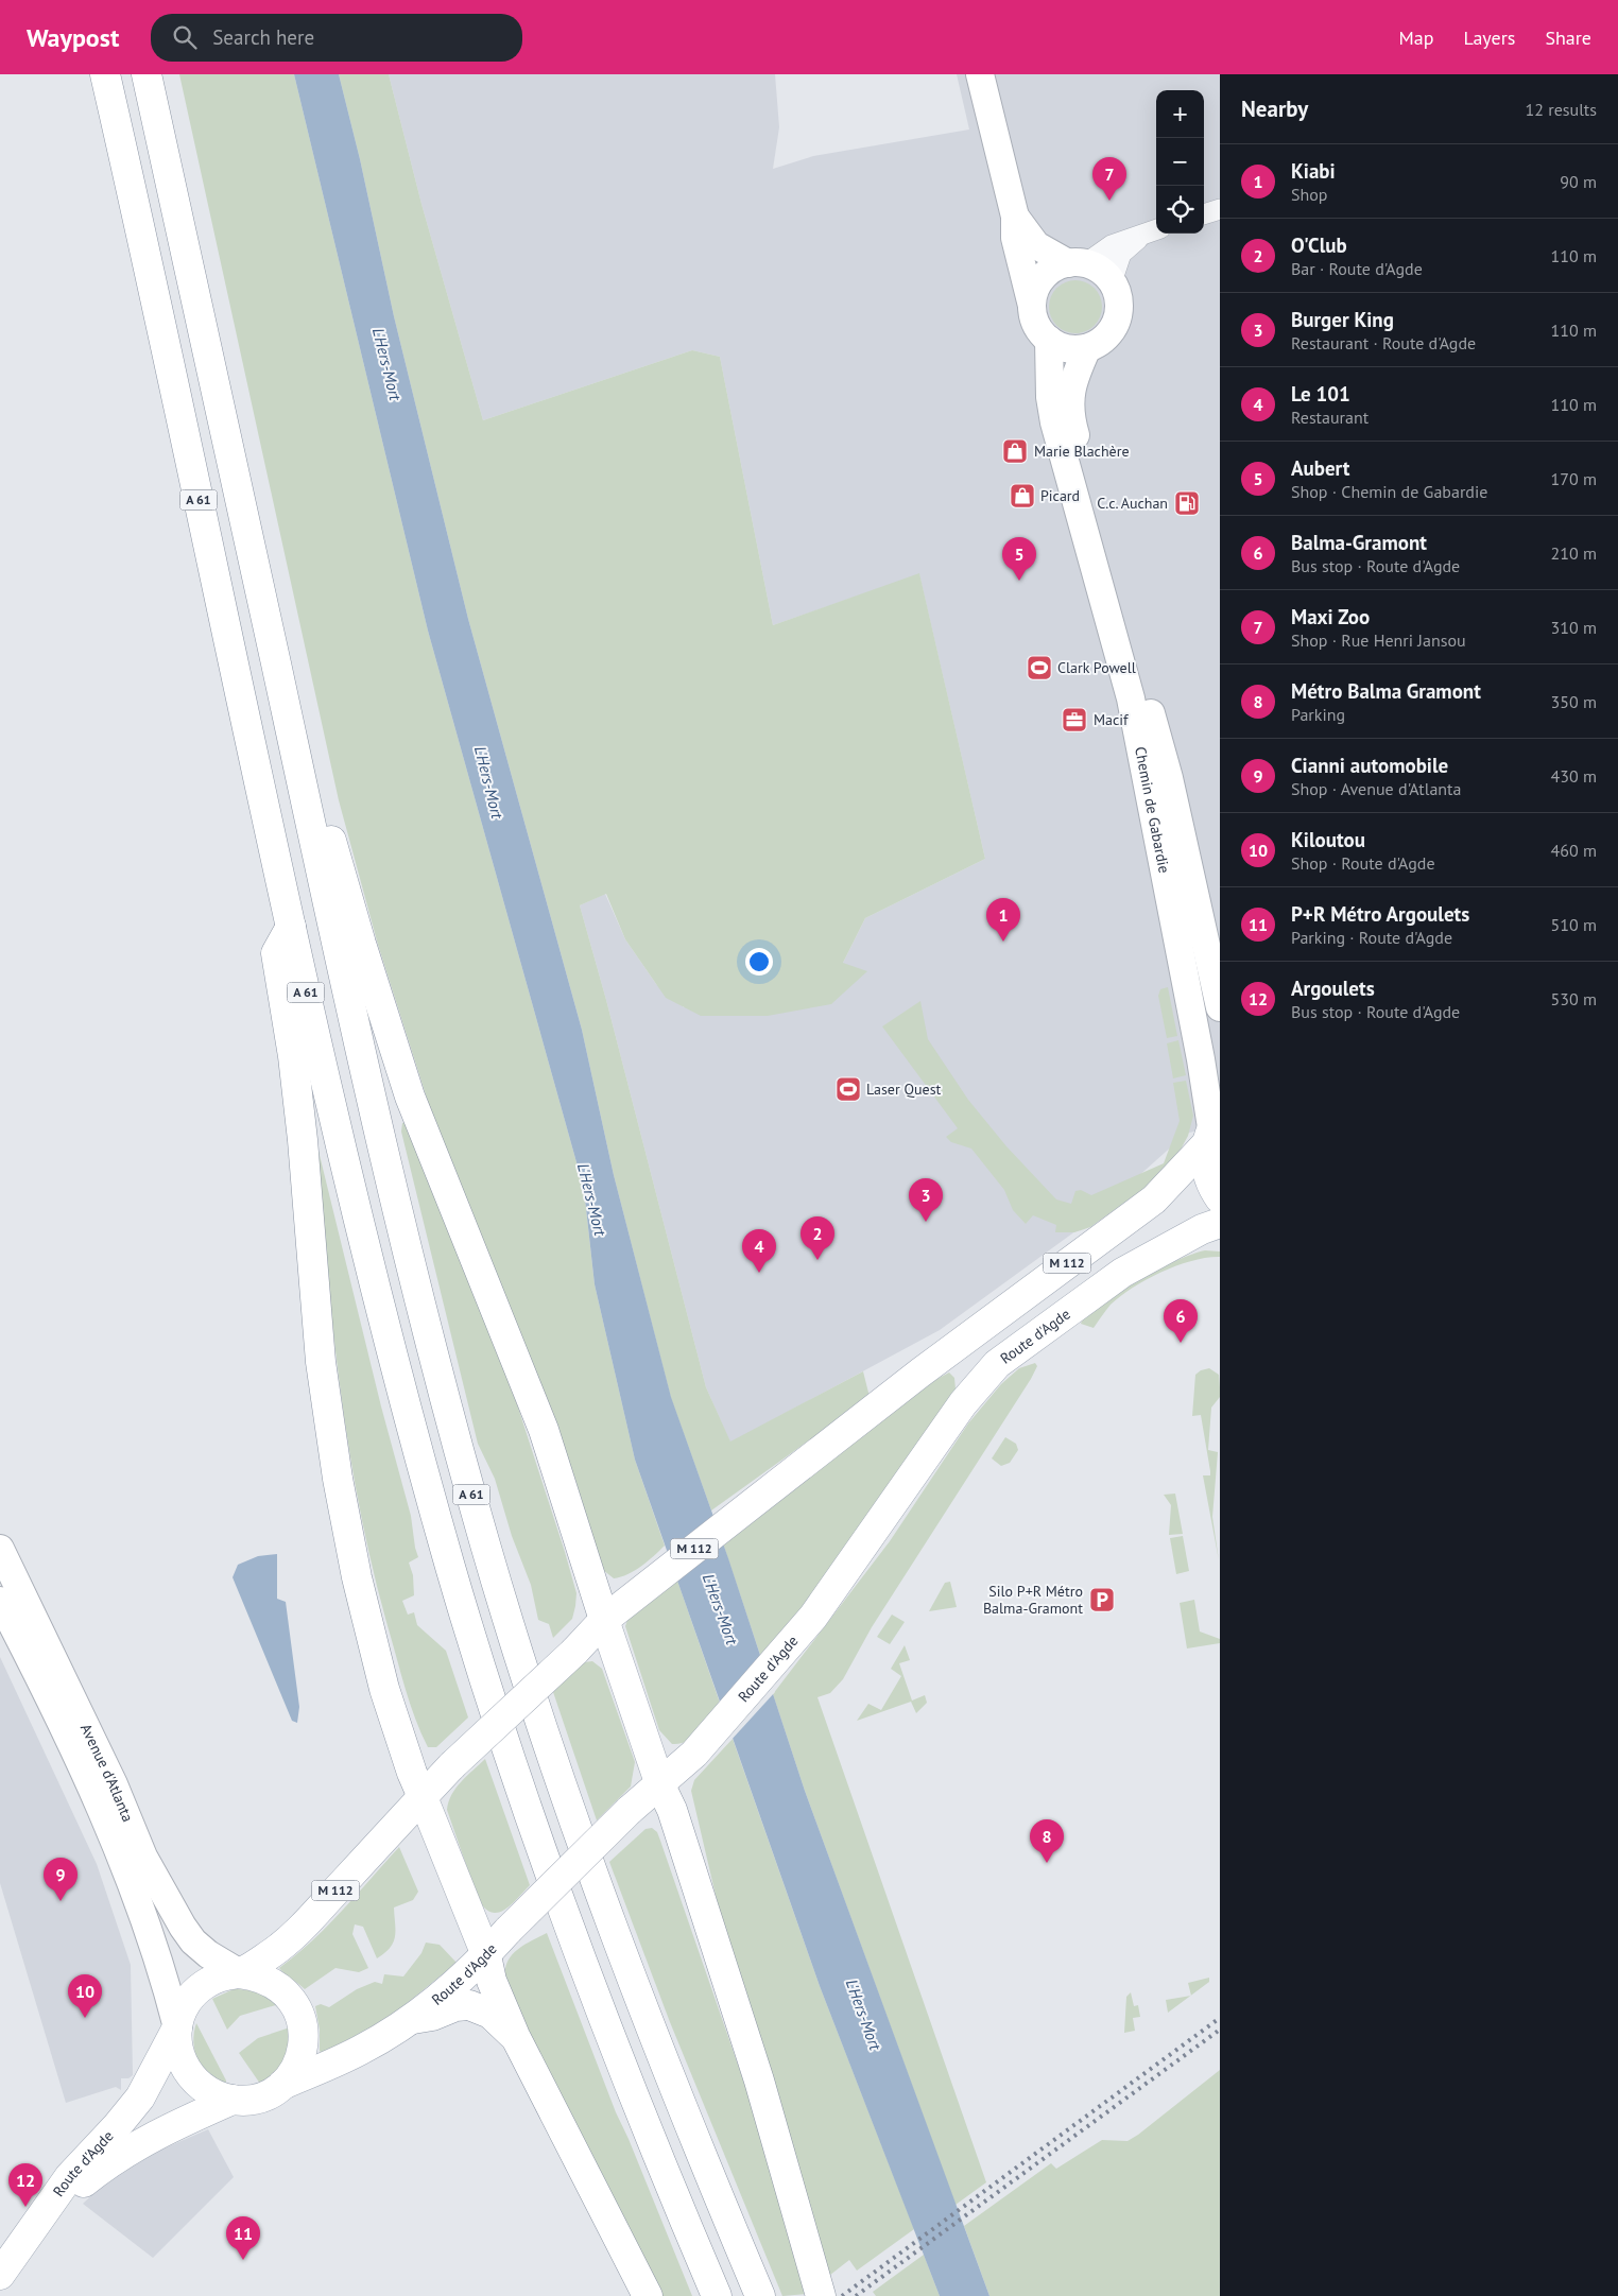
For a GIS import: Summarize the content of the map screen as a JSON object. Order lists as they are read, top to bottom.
{
  "streets": {
    "main road": ["A 61", "M 112", "Route d'Agde"],
    "street": ["Chemin de Gabardie", "Avenue d'Atlanta"]
  },
  "crossings": [
    ["Chemin de Gabardie", "M 112"],
    ["M 112", "Route d'Agde"],
    ["M 112", "Avenue d'Atlanta"],
    ["Route d'Agde", "Avenue d'Atlanta"]
  ],
  "water": ["L'Hers-Mort"],
  "places": {
    "shop": ["Marie Blachère", "Picard"],
    "fuel station": ["C.c. Auchan"],
    "sports": ["Clark Powell", "Laser Quest"],
    "office": ["Macif"],
    "parking": ["Silo P+R Métro Balma-Gramont"]
  },
  "page": {
    "header": "Waypost",
    "search": "Search here",
    "nav": ["Map", "Layers", "Share"],
    "heading": ["Nearby", "12 results"],
    "map_buttons": ["+", "−"],
    "list": [
      {
        "mark": "1",
        "name": "Kiabi",
        "note": "Shop",
        "value": "90 m"
      },
      {
        "mark": "2",
        "name": "O'Club",
        "note": "Bar · Route d'Agde",
        "value": "110 m"
      },
      {
        "mark": "3",
        "name": "Burger King",
        "note": "Restaurant · Route d'Agde",
        "value": "110 m"
      },
      {
        "mark": "4",
        "name": "Le 101",
        "note": "Restaurant",
        "value": "110 m"
      },
      {
        "mark": "5",
        "name": "Aubert",
        "note": "Shop · Chemin de Gabardie",
        "value": "170 m"
      },
      {
        "mark": "6",
        "name": "Balma-Gramont",
        "note": "Bus stop · Route d'Agde",
        "value": "210 m"
      },
      {
        "mark": "7",
        "name": "Maxi Zoo",
        "note": "Shop · Rue Henri Jansou",
        "value": "310 m"
      },
      {
        "mark": "8",
        "name": "Métro Balma Gramont",
        "note": "Parking",
        "value": "350 m"
      },
      {
        "mark": "9",
        "name": "Cianni automobile",
        "note": "Shop · Avenue d'Atlanta",
        "value": "430 m"
      },
      {
        "mark": "10",
        "name": "Kiloutou",
        "note": "Shop · Route d'Agde",
        "value": "460 m"
      },
      {
        "mark": "11",
        "name": "P+R Métro Argoulets",
        "note": "Parking · Route d'Agde",
        "value": "510 m"
      },
      {
        "mark": "12",
        "name": "Argoulets",
        "note": "Bus stop · Route d'Agde",
        "value": "530 m"
      }
    ],
    "pins": [
      "7",
      "5",
      "1",
      "3",
      "2",
      "4",
      "6",
      "8",
      "9",
      "10",
      "12",
      "11"
    ]
  }
}
